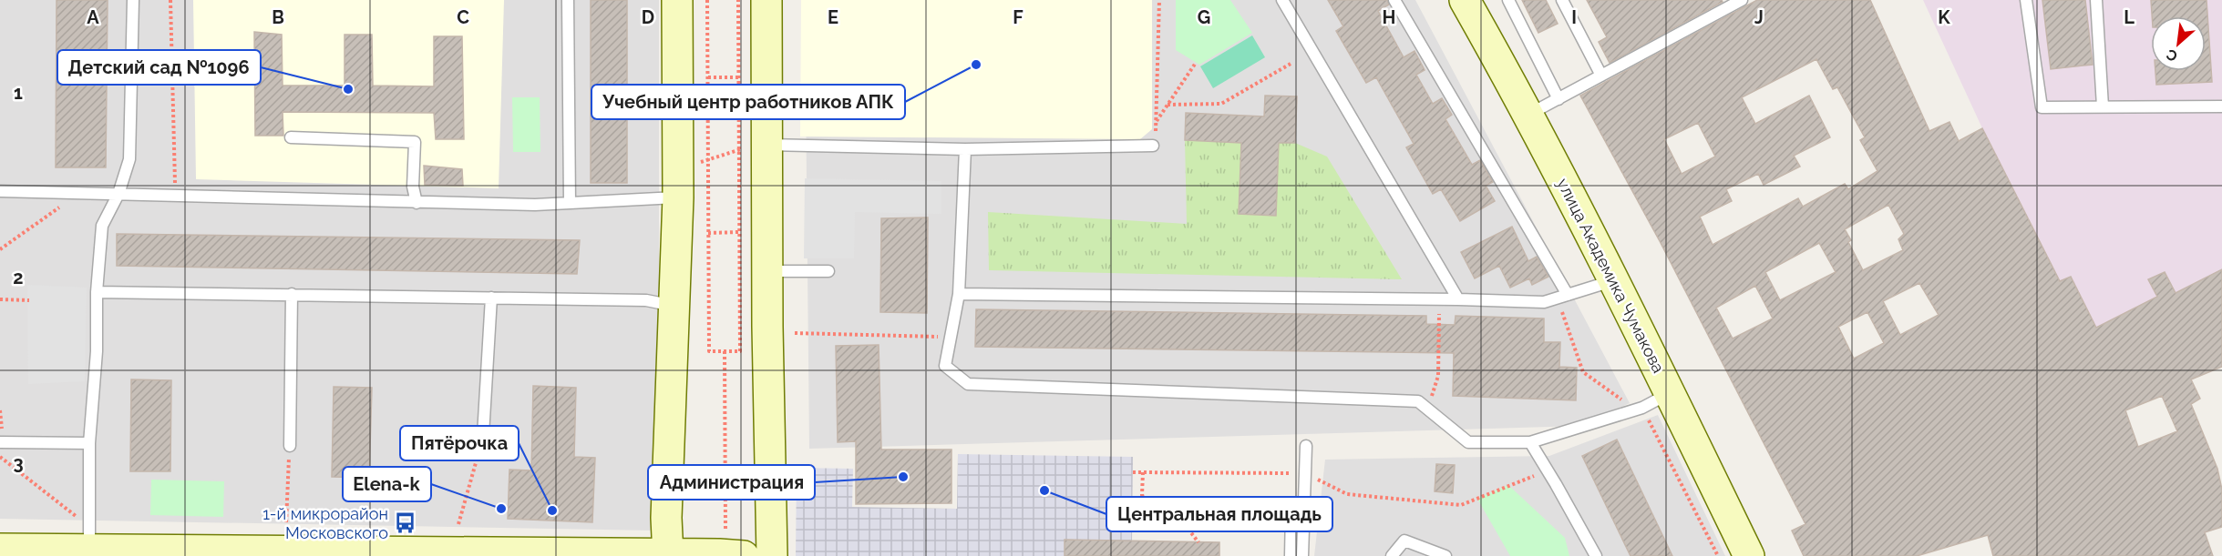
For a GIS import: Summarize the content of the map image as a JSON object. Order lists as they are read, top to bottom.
{
  "streets": {
    "street": ["улица Академика Чумакова"]
  },
  "places": {
    "other": [
      "Учебный центр работников АПК",
      "Детский сад №1096",
      "Администрация",
      "Центральная площадь",
      "Elena-k",
      "Пятёрочка"
    ],
    "bus stop": ["1-й микрорайон Московского"]
  },
  "north": "bottom left",
  "grid": {
    "columns": [
      "A",
      "B",
      "C",
      "D",
      "E",
      "F",
      "G",
      "H",
      "I",
      "J",
      "K",
      "L"
    ],
    "rows": ["1", "2", "3"]
  }
}
